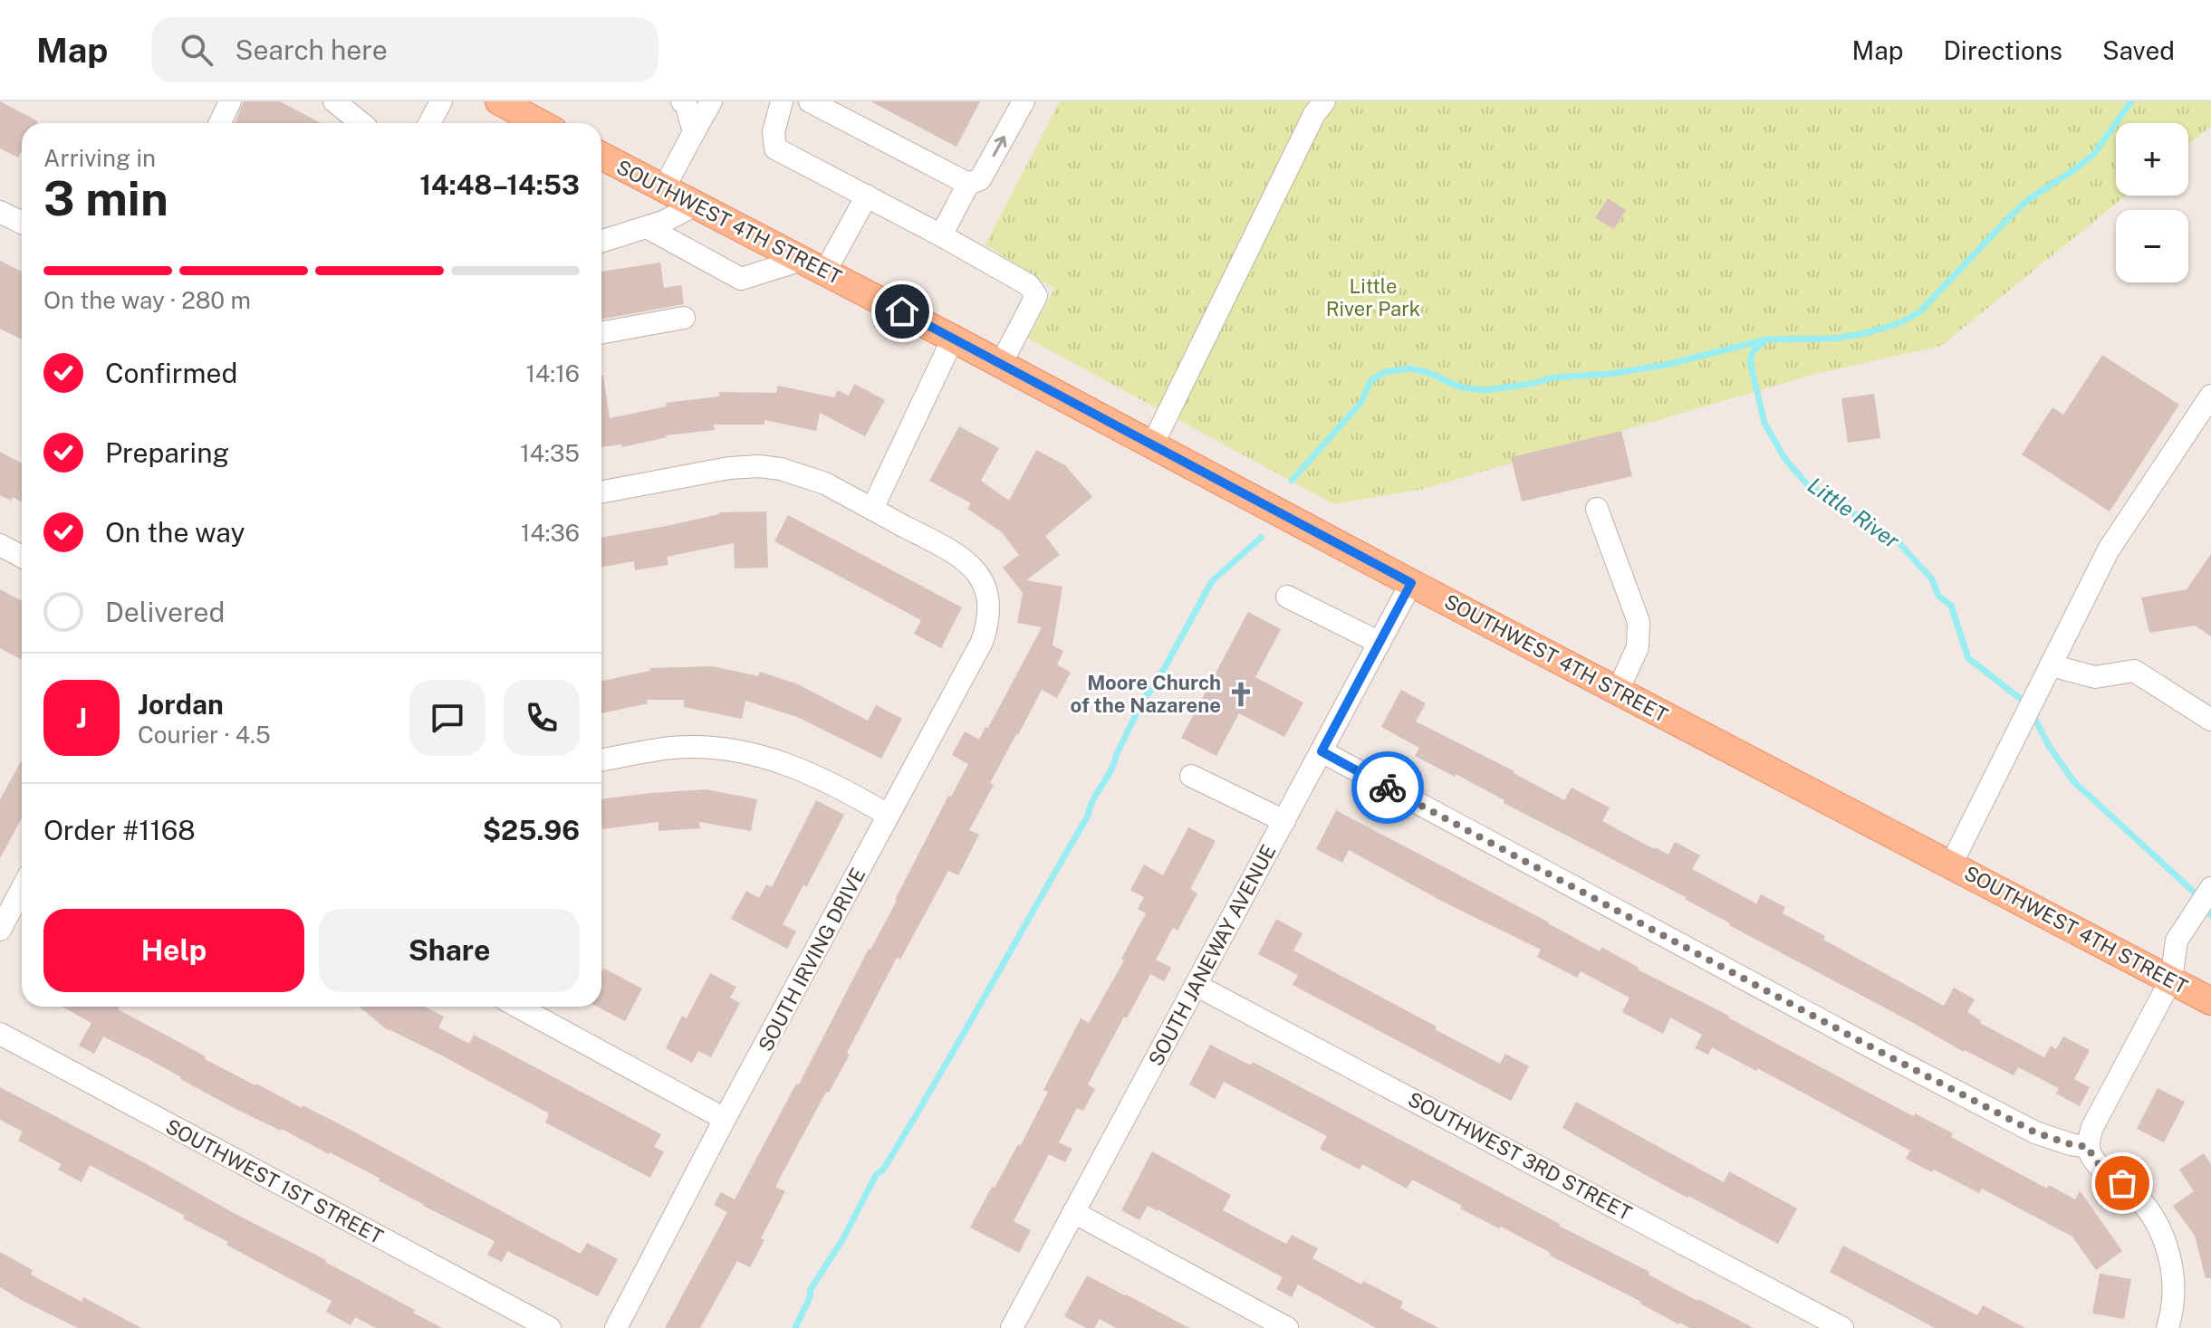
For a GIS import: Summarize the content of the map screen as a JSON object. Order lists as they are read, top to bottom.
{
  "streets": {
    "main road": ["SOUTHWEST 4TH STREET"],
    "street": [
      "SOUTH JANEWAY AVENUE",
      "SOUTH IRVING DRIVE",
      "SOUTHWEST 3RD STREET",
      "SOUTHWEST 1ST STREET"
    ]
  },
  "crossings": [
    ["SOUTHWEST 4TH STREET", "SOUTH JANEWAY AVENUE"],
    ["SOUTH JANEWAY AVENUE", "SOUTHWEST 3RD STREET"]
  ],
  "water": ["Little River"],
  "parks": ["Little River Park"],
  "places": {
    "church": ["Moore Church of the Nazarene"]
  },
  "page": {
    "header": "Map",
    "search": "Search here",
    "nav": ["Map", "Directions", "Saved"],
    "map_buttons": ["+", "−"],
    "heading": ["3 min", "Arriving in", "14:48–14:53"],
    "panel": [
      "Jordan",
      "Courier · 4.5",
      "Order #1168",
      "$25.96"
    ],
    "bar": "On the way · 280 m",
    "list": [
      ["Confirmed", "14:16"],
      ["Preparing", "14:35"],
      ["On the way", "14:36"],
      "Delivered"
    ],
    "round": "J",
    "buttons": ["Help", "Share"]
  }
}
